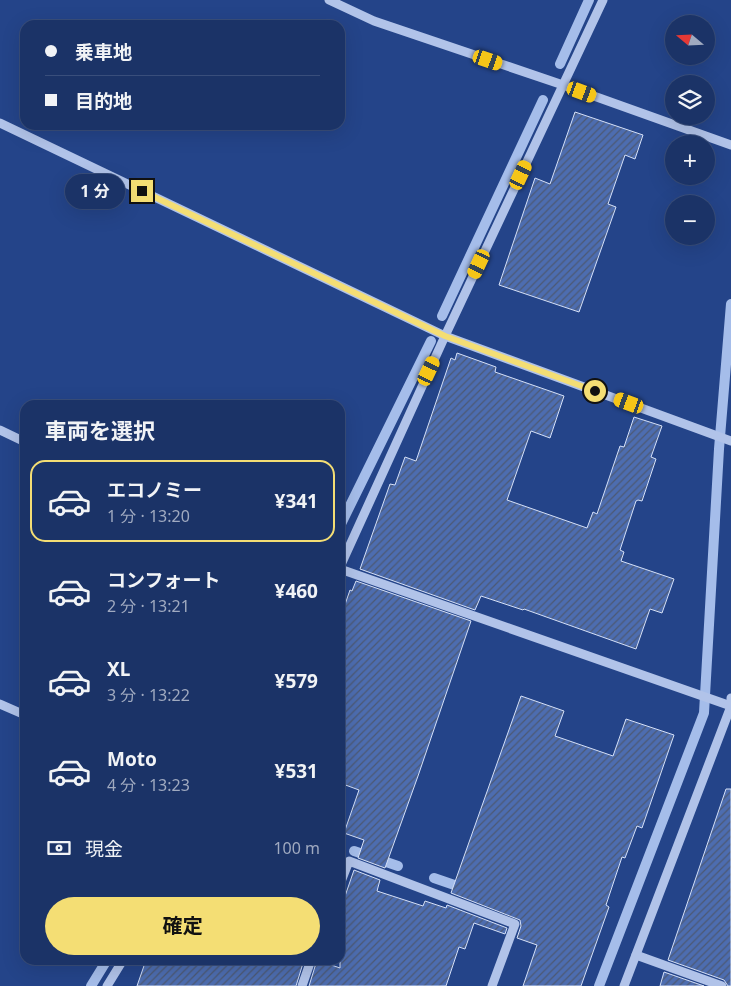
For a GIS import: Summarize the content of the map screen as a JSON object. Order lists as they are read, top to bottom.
{
  "north": "left",
  "page": {
    "map_buttons": ["+", "−"],
    "banner": ["乗車地", "目的地"],
    "bubble": "1 分",
    "heading": "車両を選択",
    "list": [
      {
        "name": "エコノミー",
        "note": "1 分 · 13:20",
        "value": "¥341"
      },
      {
        "name": "コンフォート",
        "note": "2 分 · 13:21",
        "value": "¥460"
      },
      {
        "name": "XL",
        "note": "3 分 · 13:22",
        "value": "¥579"
      },
      {
        "name": "Moto",
        "note": "4 分 · 13:23",
        "value": "¥531"
      }
    ],
    "pay": ["現金", "100 m"],
    "buttons": "確定"
  }
}
